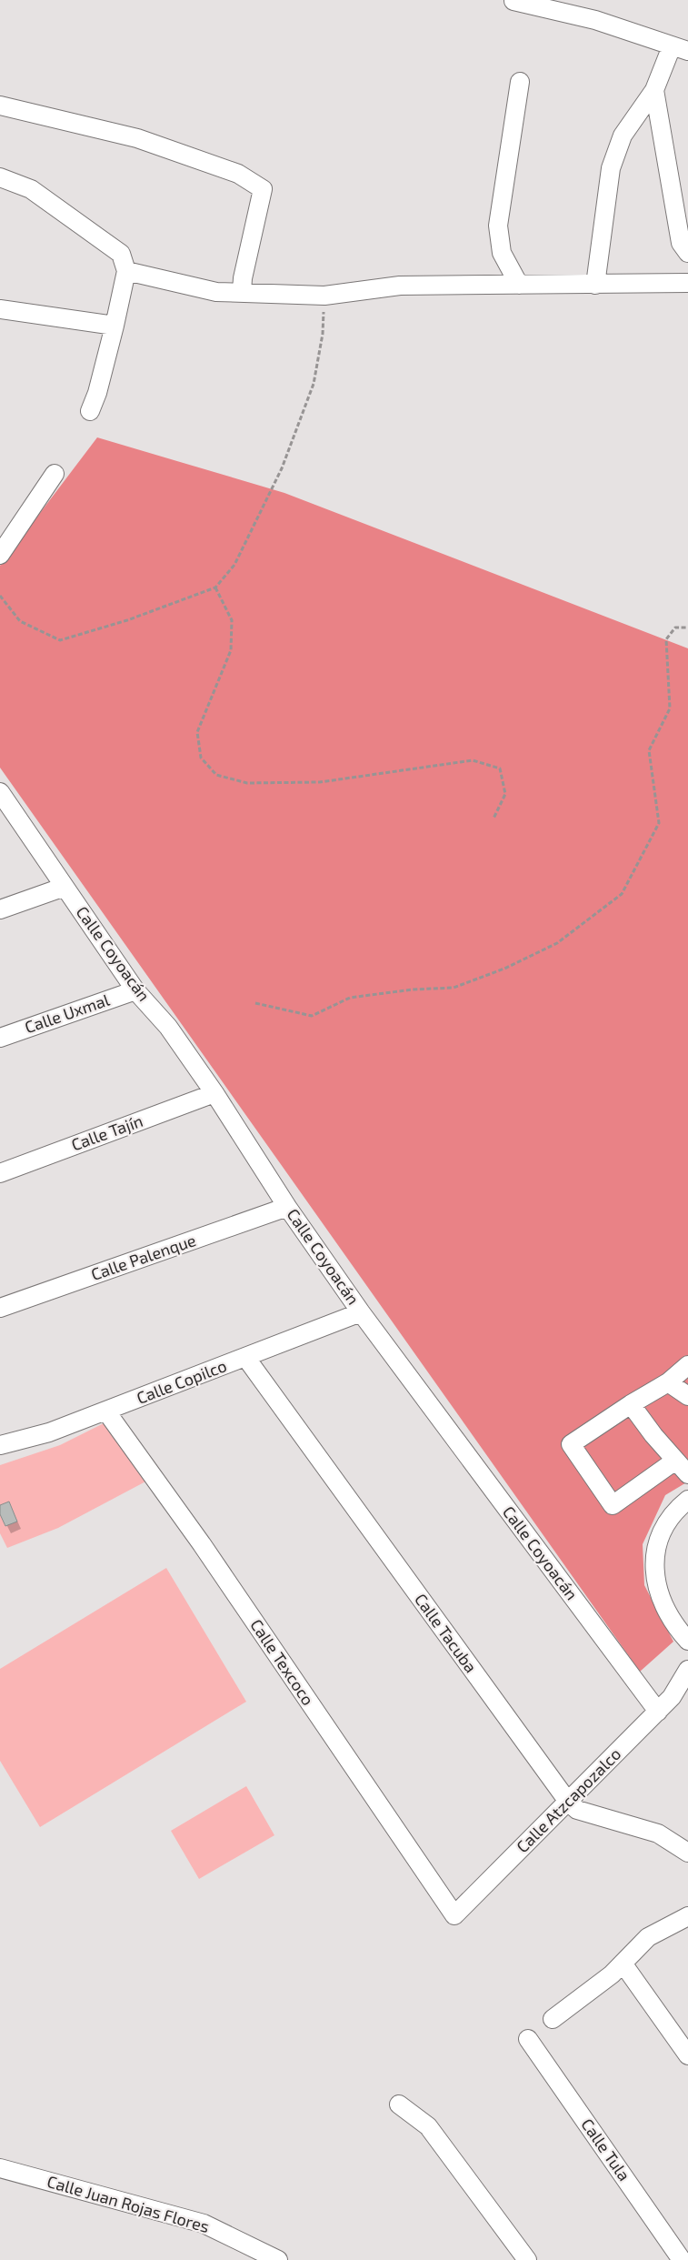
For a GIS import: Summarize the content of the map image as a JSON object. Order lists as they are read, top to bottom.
{
  "streets": {
    "street": [
      "Calle Coyoacán",
      "Calle Uxmal",
      "Calle Tajín",
      "Calle Palenque",
      "Calle Copilco",
      "Calle Tacuba",
      "Calle Texcoco",
      "Calle Atzcapozalco",
      "Calle Tula",
      "Calle Juan Rojas Flores"
    ]
  },
  "crossings": [
    ["Calle Coyoacán", "Calle Uxmal"],
    ["Calle Coyoacán", "Calle Tajín"],
    ["Calle Coyoacán", "Calle Palenque"],
    ["Calle Coyoacán", "Calle Copilco"],
    ["Calle Coyoacán", "Calle Atzcapozalco"],
    ["Calle Copilco", "Calle Tacuba"],
    ["Calle Copilco", "Calle Texcoco"],
    ["Calle Tacuba", "Calle Atzcapozalco"],
    ["Calle Texcoco", "Calle Atzcapozalco"]
  ]
}
